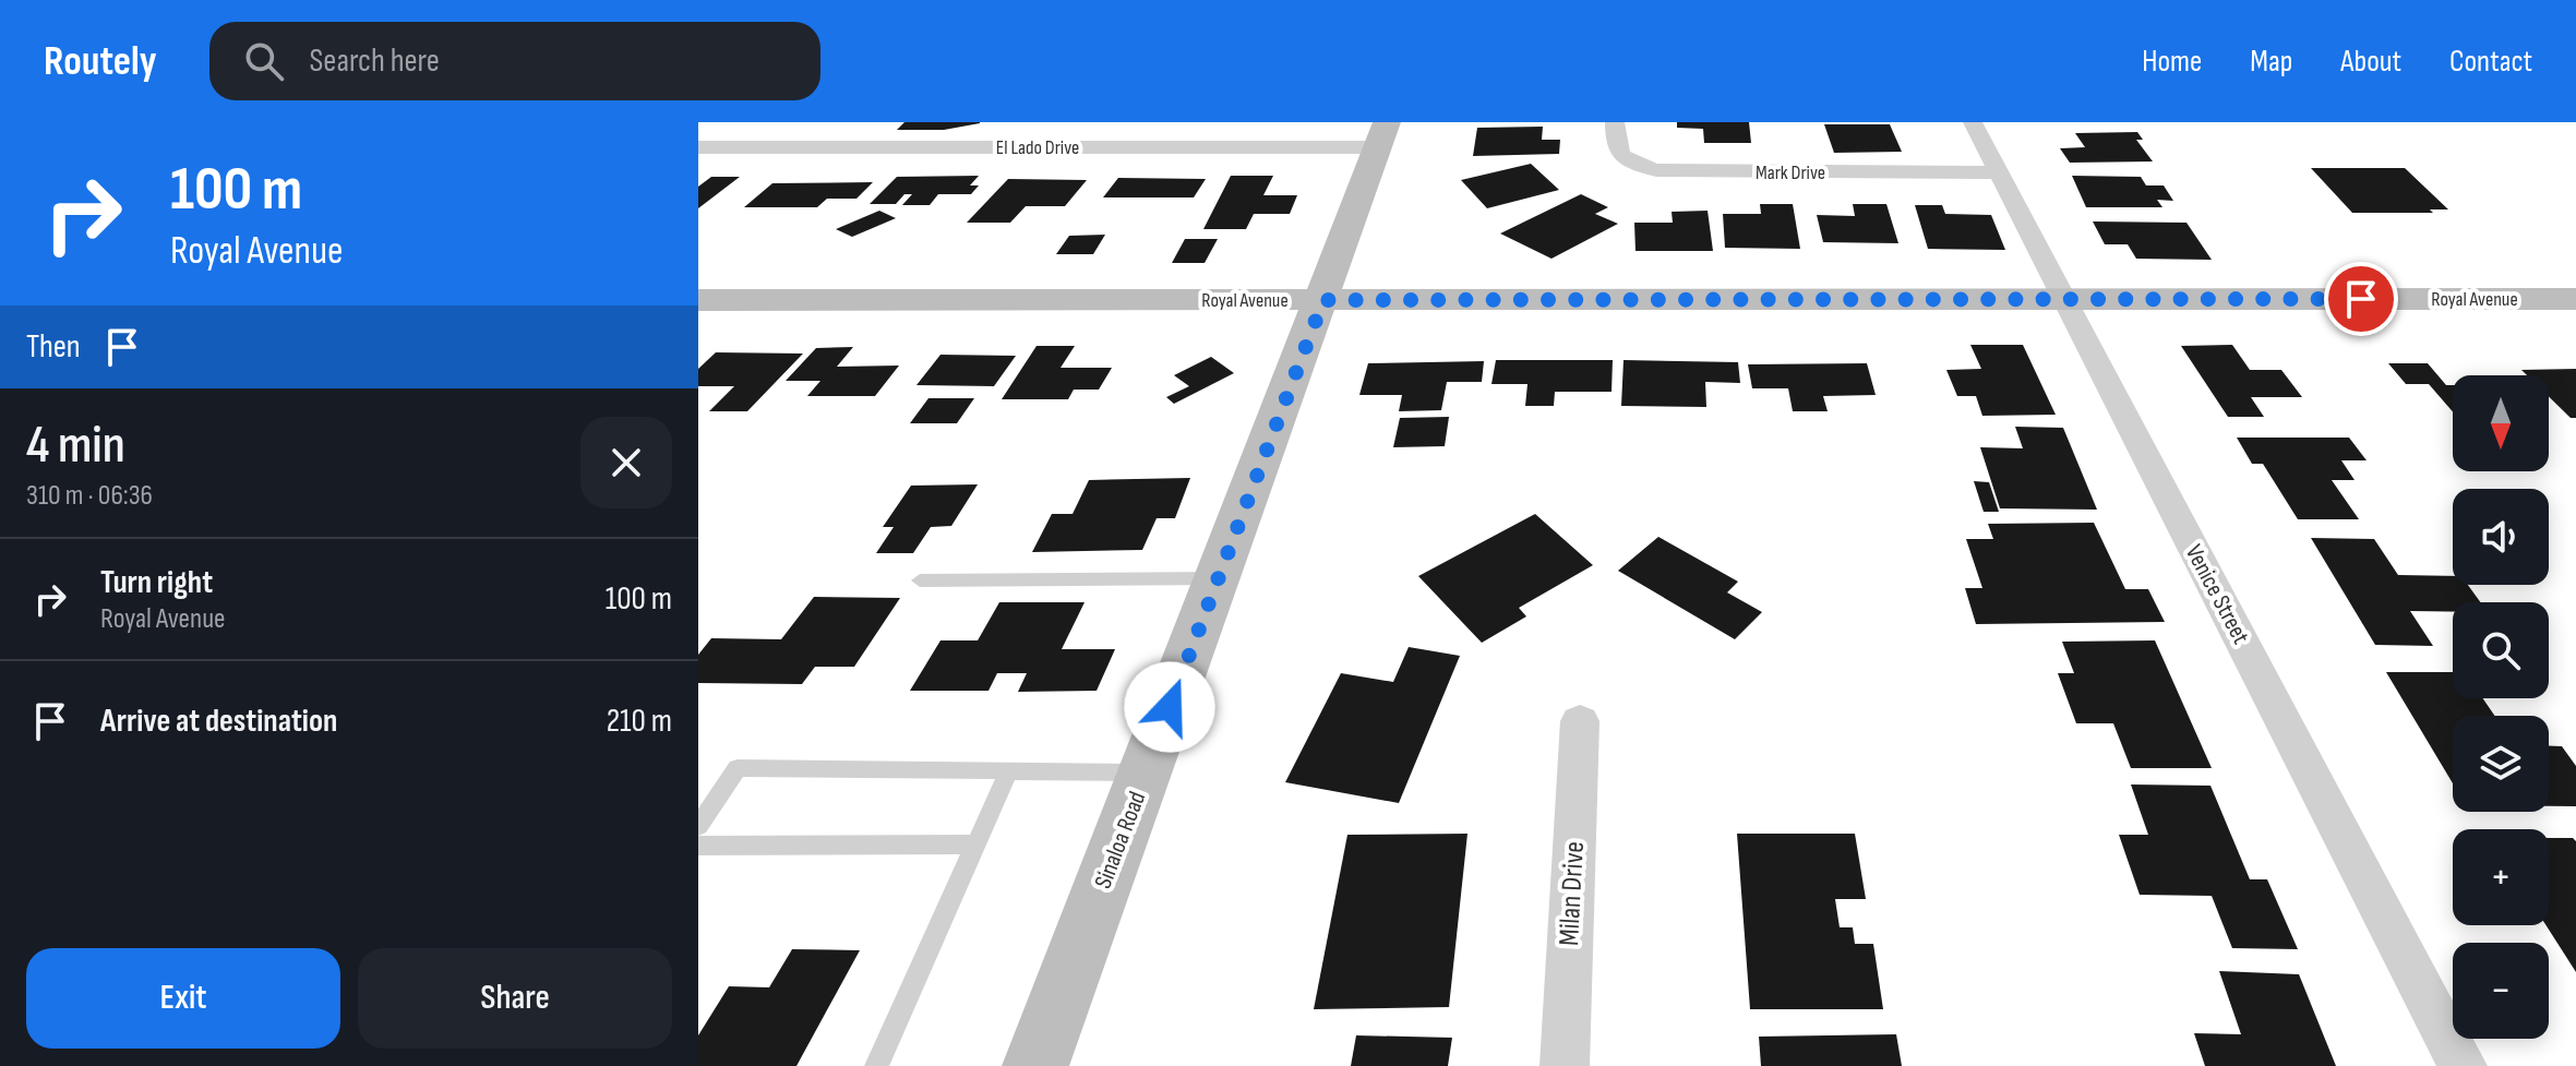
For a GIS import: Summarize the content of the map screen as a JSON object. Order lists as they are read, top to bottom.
{
  "streets": {
    "main road": ["Royal Avenue", "Sinaloa Road"],
    "street": [
      "El Lado Drive",
      "Mark Drive",
      "Venice Street",
      "Milan Drive"
    ]
  },
  "crossings": [
    ["El Lado Drive", "Sinaloa Road"],
    ["Mark Drive", "Venice Street"],
    ["Royal Avenue", "Venice Street"],
    ["Royal Avenue", "Sinaloa Road"]
  ],
  "north": "bottom",
  "page": {
    "header": "Routely",
    "search": "Search here",
    "nav": [
      "Home",
      "Map",
      "About",
      "Contact"
    ],
    "turn": ["100 m", "Royal Avenue"],
    "then": "Then",
    "map_buttons": ["+", "−"],
    "heading": ["4 min", "310 m · 06:36"],
    "list": [
      {
        "name": "Turn right",
        "note": "Royal Avenue",
        "value": "100 m"
      },
      {
        "name": "Arrive at destination",
        "value": "210 m"
      }
    ],
    "buttons": ["Exit", "Share"]
  }
}
